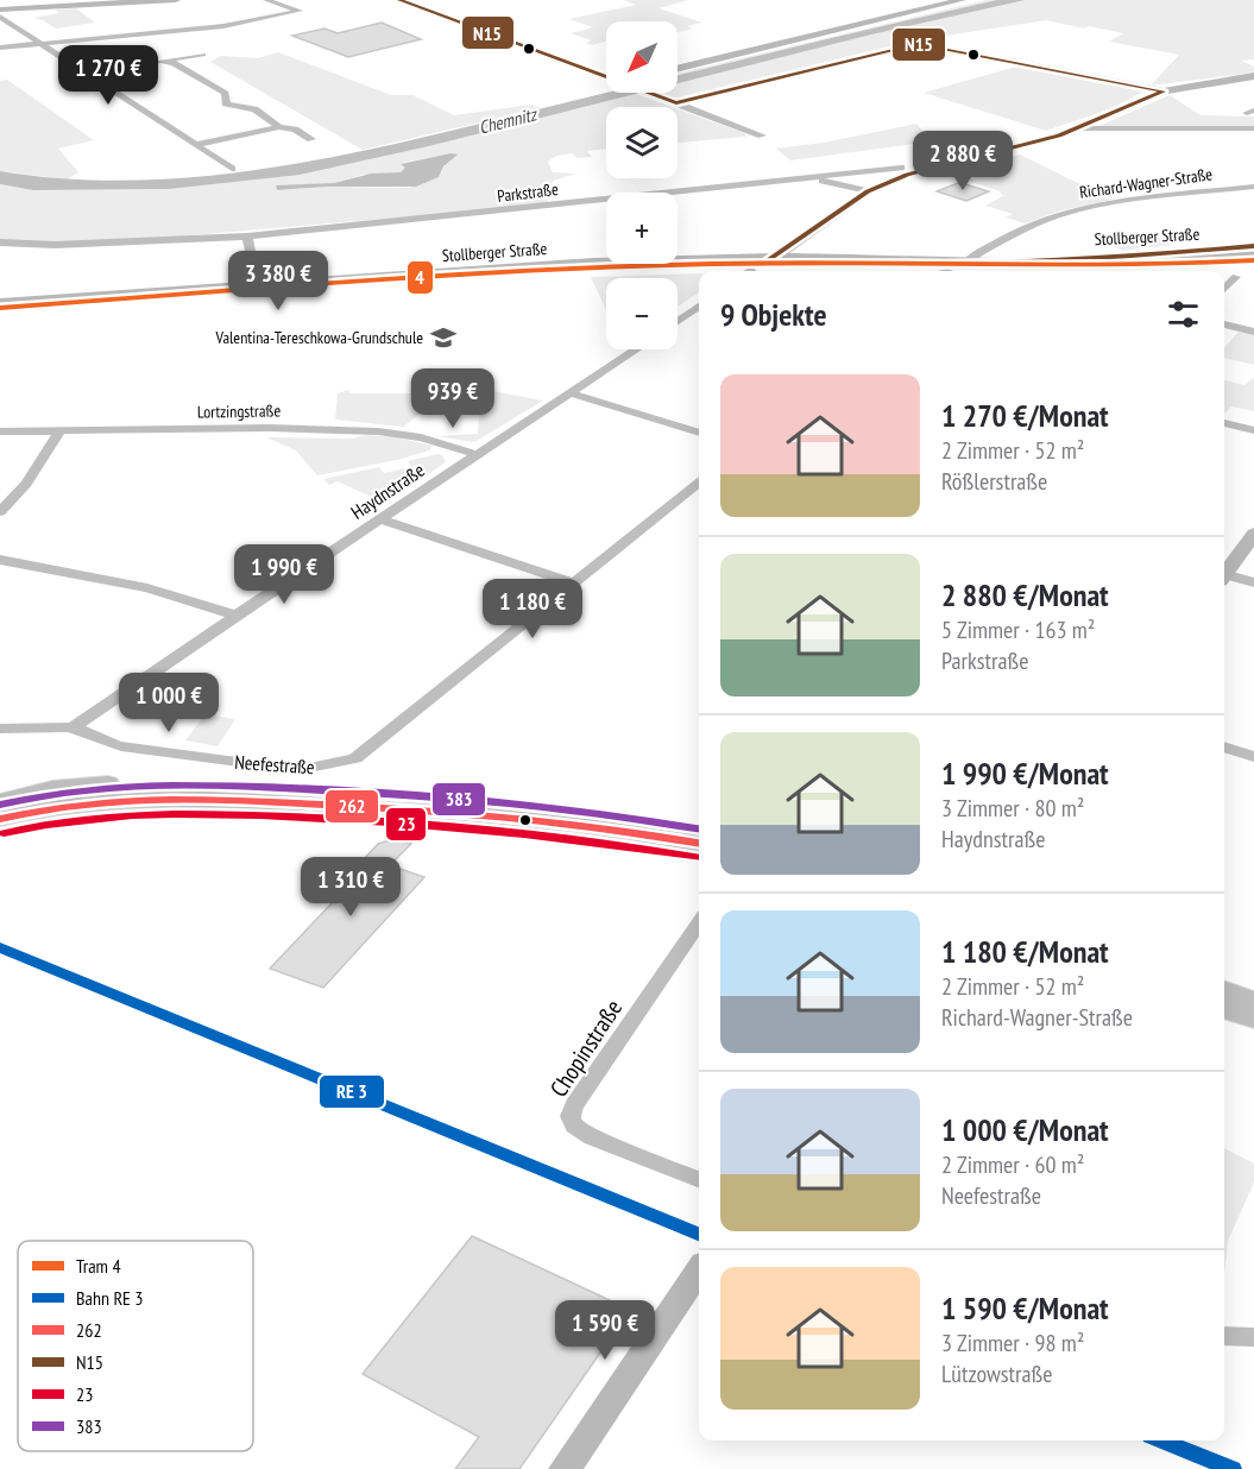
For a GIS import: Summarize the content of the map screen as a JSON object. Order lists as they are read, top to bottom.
{
  "streets": {
    "street": [
      "Richard-Wagner-Straße",
      "Parkstraße",
      "Stollberger Straße",
      "Lortzingstraße",
      "Haydnstraße",
      "Neefestraße",
      "Chopinstraße"
    ]
  },
  "crossings": [
    ["Richard-Wagner-Straße", "Stollberger Straße"],
    ["Lortzingstraße", "Haydnstraße"],
    ["Haydnstraße", "Neefestraße"]
  ],
  "water": ["Chemnitz"],
  "places": {
    "school or university": ["Valentina-Tereschkowa-Grundschule"]
  },
  "lines": [
    "transit line N15",
    "tram line 4",
    "transit line 383",
    "transit line 262",
    "transit line 23"
  ],
  "legend": [
    "Tram 4",
    "Bahn RE 3",
    "262",
    "N15",
    "23",
    "383"
  ],
  "north": "bottom left",
  "page": {
    "map_buttons": ["+", "−"],
    "price": [
      "1 270 €",
      "2 880 €",
      "3 380 €",
      "939 €",
      "1 990 €",
      "1 180 €",
      "1 000 €",
      "1 310 €",
      "1 590 €"
    ],
    "heading": "9 Objekte",
    "list": [
      {
        "name": "1 270 €/Monat",
        "note": "2 Zimmer · 52 m² · Rößlerstraße"
      },
      {
        "name": "2 880 €/Monat",
        "note": "5 Zimmer · 163 m² · Parkstraße"
      },
      {
        "name": "1 990 €/Monat",
        "note": "3 Zimmer · 80 m² · Haydnstraße"
      },
      {
        "name": "1 180 €/Monat",
        "note": "2 Zimmer · 52 m² · Richard-Wagner-Straße"
      },
      {
        "name": "1 000 €/Monat",
        "note": "2 Zimmer · 60 m² · Neefestraße"
      },
      {
        "name": "1 590 €/Monat",
        "note": "3 Zimmer · 98 m² · Lützowstraße"
      }
    ]
  }
}
